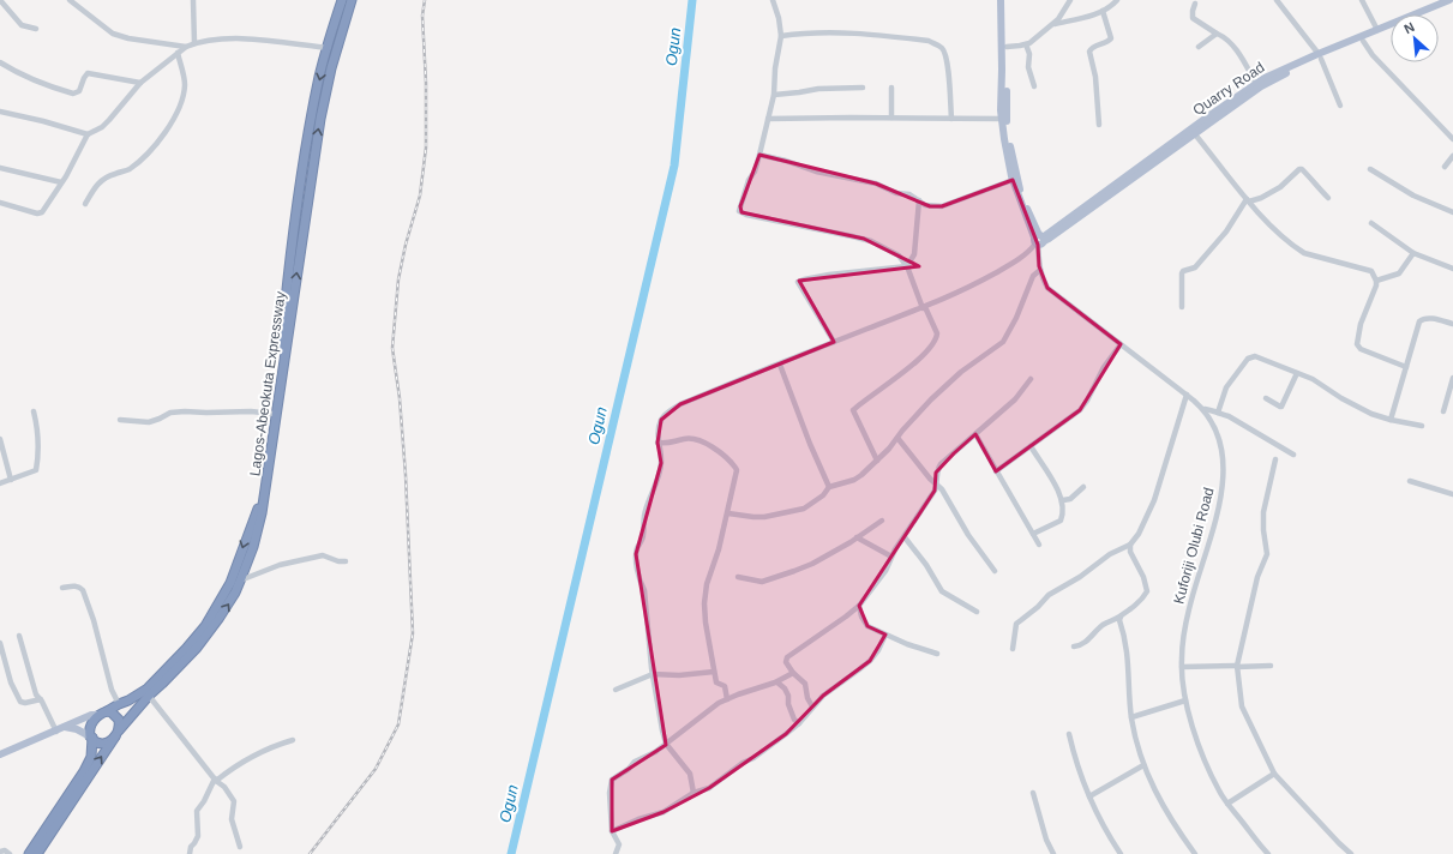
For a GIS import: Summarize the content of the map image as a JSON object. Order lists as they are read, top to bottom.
{
  "streets": {
    "highway": ["Lagos-Abeokuta Expressway"],
    "main road": ["Quarry Road"],
    "street": ["Kuforiji Olubi Road"]
  },
  "crossings": [
    ["Quarry Road", "Kuforiji Olubi Road"]
  ],
  "water": ["Ogun"],
  "north": "top left"
}
